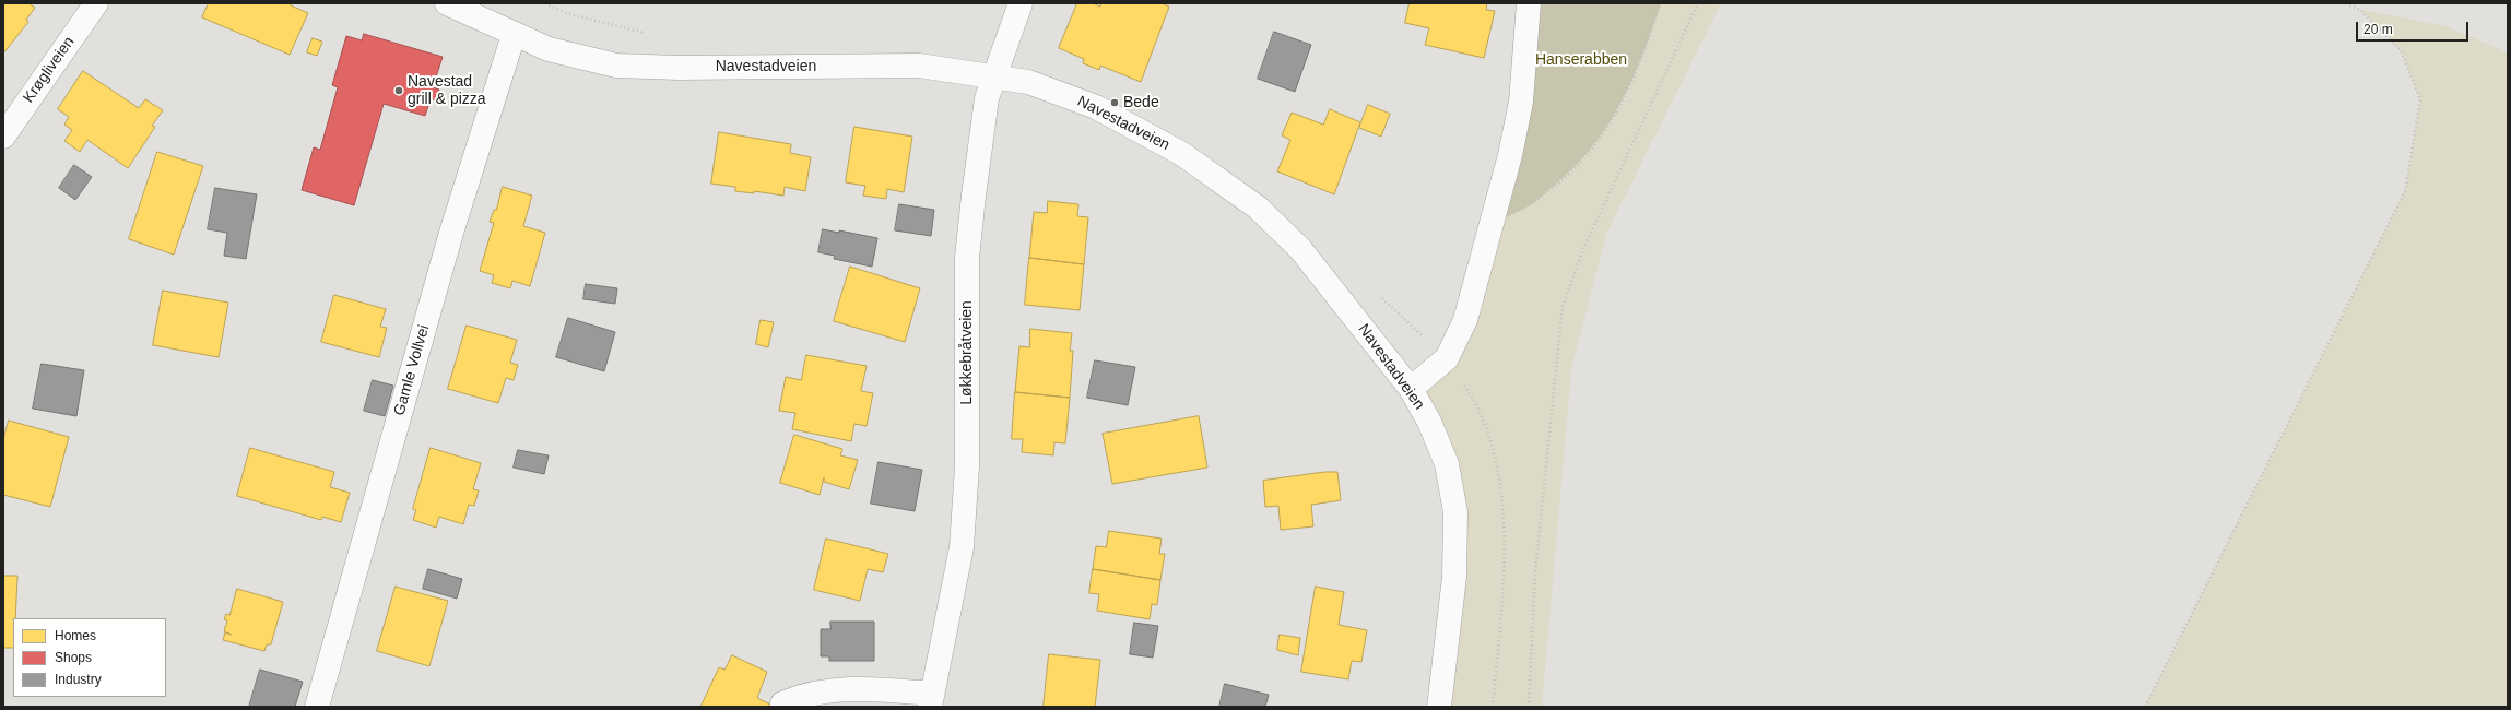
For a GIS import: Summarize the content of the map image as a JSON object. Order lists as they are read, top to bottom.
{
  "streets": {
    "street": [
      "Navestadveien",
      "Krøgliveien",
      "Løkkebråtveien",
      "Gamle Vollvei"
    ]
  },
  "crossings": [
    ["Navestadveien", "Løkkebråtveien"],
    ["Navestadveien", "Gamle Vollvei"]
  ],
  "parks": ["Hanserabben"],
  "places": ["Navestad grill & pizza", "Bede"],
  "legend": ["Homes", "Shops", "Industry"],
  "scale_bar": "20 m"
}
